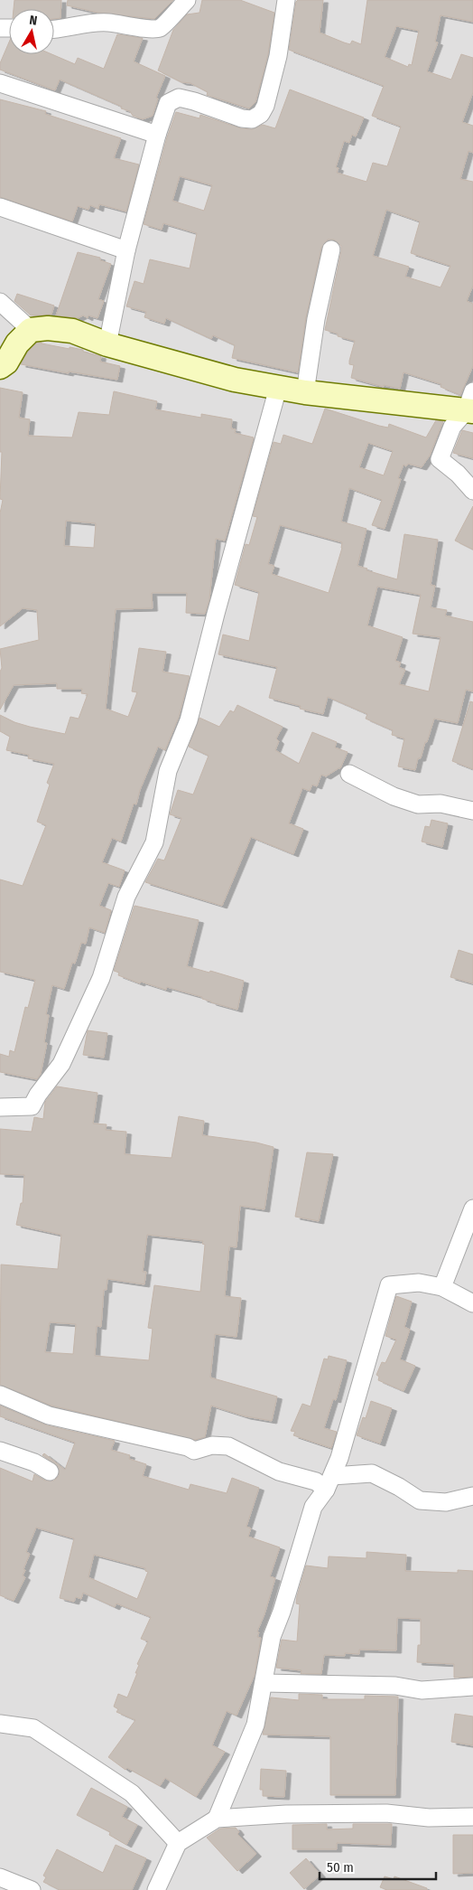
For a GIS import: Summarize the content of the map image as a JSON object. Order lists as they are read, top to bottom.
{
  "scale_bar": "50 m",
  "north": "top"
}
